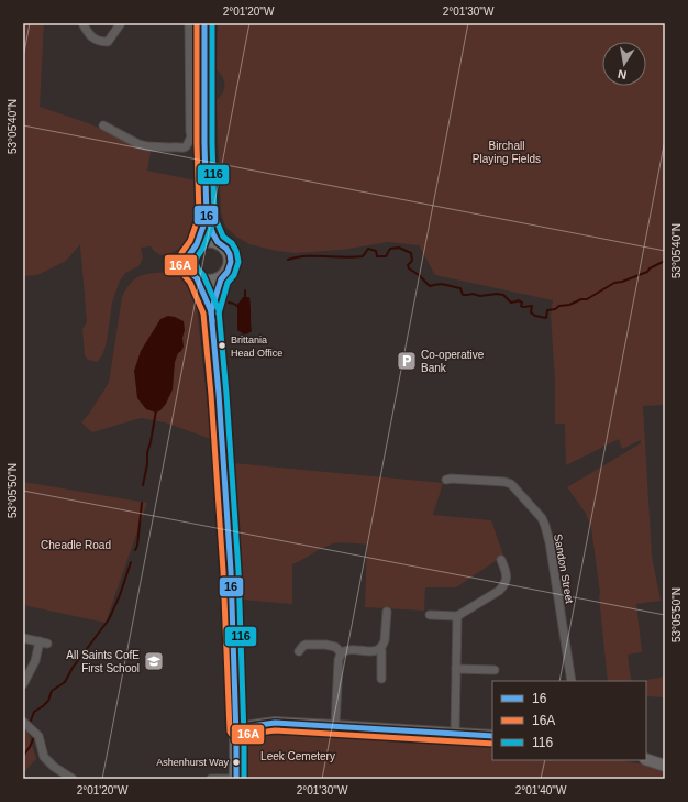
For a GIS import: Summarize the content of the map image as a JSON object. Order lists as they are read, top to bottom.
{
  "streets": {
    "street": ["Sandon Street"]
  },
  "parks": ["Birchall Playing Fields", "Cheadle Road", "Leek Cemetery"],
  "places": {
    "other": ["Brittania Head Office", "Ashenhurst Way"],
    "parking": ["Co-operative Bank"],
    "school or university": ["All Saints CofE First School"]
  },
  "lines": ["transit line 16", "transit line 16A", "transit line 116"],
  "legend": ["16", "16A", "116"],
  "north": "bottom",
  "coordinates": [
    "2°01'20\"W",
    "2°01'30\"W",
    "53°05'40\"N",
    "53°05'50\"N",
    "2°01'40\"W"
  ]
}
